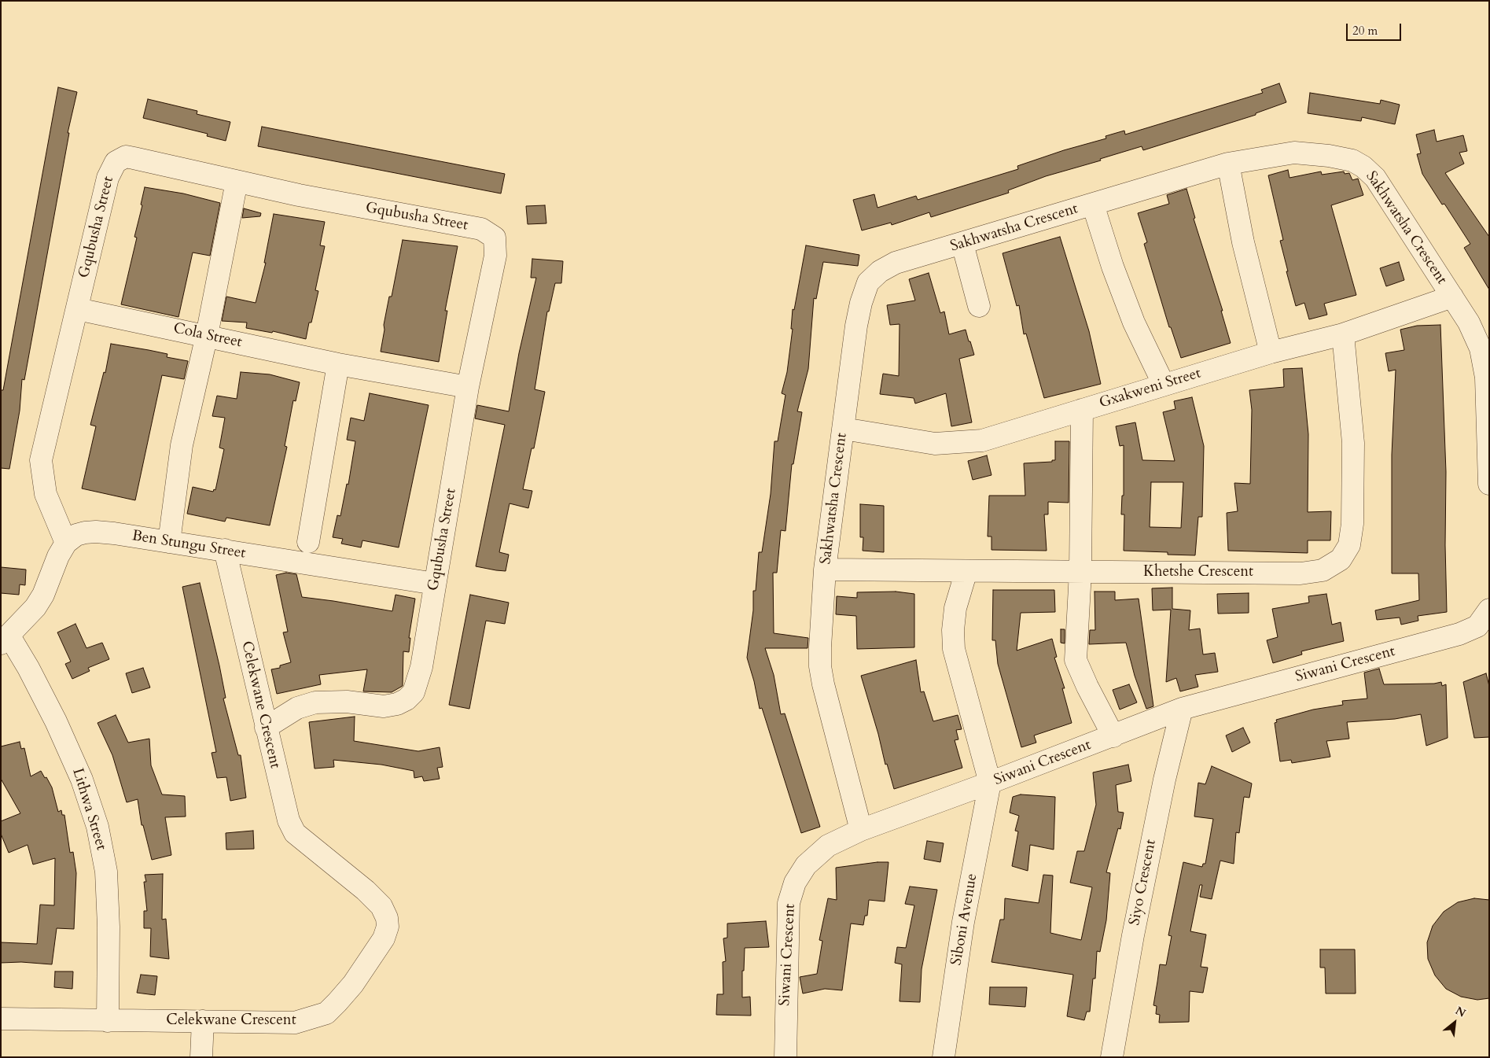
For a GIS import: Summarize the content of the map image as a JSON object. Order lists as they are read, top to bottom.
{
  "streets": {
    "street": [
      "Gqubusha Street",
      "Sakhwatsha Crescent",
      "Cola Street",
      "Gxakweni Street",
      "Ben Stungu Street",
      "Khetshe Crescent",
      "Siwani Crescent",
      "Celekwane Crescent",
      "Lithwa Street",
      "Siyo Crescent",
      "Siboni Avenue"
    ]
  },
  "crossings": [
    ["Gqubusha Street", "Cola Street"],
    ["Gqubusha Street", "Ben Stungu Street"],
    ["Gqubusha Street", "Celekwane Crescent"],
    ["Sakhwatsha Crescent", "Gxakweni Street"],
    ["Sakhwatsha Crescent", "Khetshe Crescent"],
    ["Sakhwatsha Crescent", "Siwani Crescent"],
    ["Gxakweni Street", "Khetshe Crescent"],
    ["Ben Stungu Street", "Celekwane Crescent"],
    ["Siwani Crescent", "Siyo Crescent"],
    ["Siwani Crescent", "Siboni Avenue"],
    ["Celekwane Crescent", "Lithwa Street"]
  ],
  "scale_bar": "20 m",
  "north": "top right"
}
